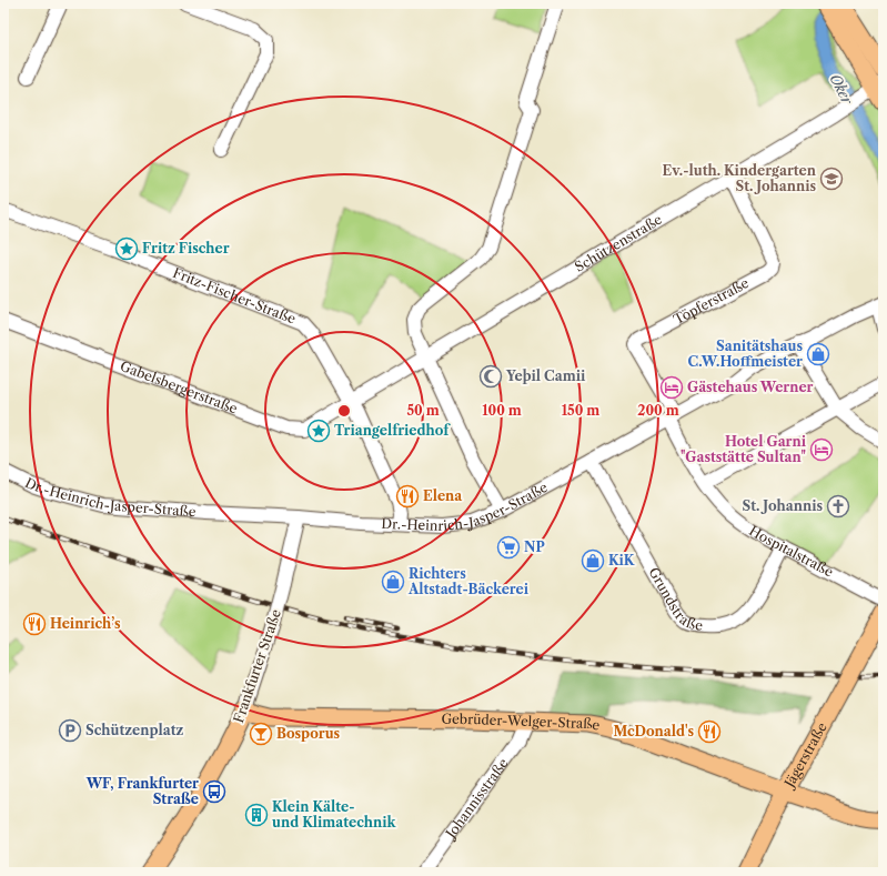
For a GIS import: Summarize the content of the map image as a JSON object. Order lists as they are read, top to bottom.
{
  "streets": {
    "main road": ["Frankfurter Straße", "Gebrüder-Welger-Straße", "Jägerstraße"],
    "street": [
      "Schützenstraße",
      "Fritz-Fischer-Straße",
      "Töpferstraße",
      "Gabelsbergerstraße",
      "Dr.-Heinrich-Jasper-Straße",
      "Hospitalstraße",
      "Grundstraße",
      "Johannisstraße"
    ]
  },
  "crossings": [
    ["Schützenstraße", "Fritz-Fischer-Straße"],
    ["Schützenstraße", "Töpferstraße"],
    ["Schützenstraße", "Gabelsbergerstraße"],
    ["Fritz-Fischer-Straße", "Gabelsbergerstraße"],
    ["Fritz-Fischer-Straße", "Dr.-Heinrich-Jasper-Straße"],
    ["Töpferstraße", "Dr.-Heinrich-Jasper-Straße"],
    ["Töpferstraße", "Hospitalstraße"],
    ["Dr.-Heinrich-Jasper-Straße", "Hospitalstraße"],
    ["Dr.-Heinrich-Jasper-Straße", "Grundstraße"],
    ["Dr.-Heinrich-Jasper-Straße", "Frankfurter Straße"],
    ["Hospitalstraße", "Grundstraße"],
    ["Frankfurter Straße", "Gebrüder-Welger-Straße"],
    ["Gebrüder-Welger-Straße", "Jägerstraße"],
    ["Gebrüder-Welger-Straße", "Johannisstraße"]
  ],
  "water": ["Oker"],
  "places": {
    "school or university": ["Ev.-luth. Kindergarten St. Johannis"],
    "place": ["Fritz Fischer", "Triangelfriedhof"],
    "shop": ["Sanitätshaus C.W.Hoffmeister", "KiK", "Richters Altstadt-Bäckerei"],
    "mosque": ["Yeþil Camii"],
    "hotel": ["Gästehaus Werner", "Hotel Garni \"Gaststätte Sultan\""],
    "restaurant": ["Elena", "Heinrich’s", "McDonald's"],
    "church": ["St. Johannis"],
    "supermarket": ["NP"],
    "parking": ["Schützenplatz"],
    "bar": ["Bosporus"],
    "bus stop": ["WF, Frankfurter Straße"],
    "building": ["Klein Kälte- und Klimatechnik"]
  },
  "rings": [
    "50 m",
    "100 m",
    "150 m",
    "200 m"
  ]
}
